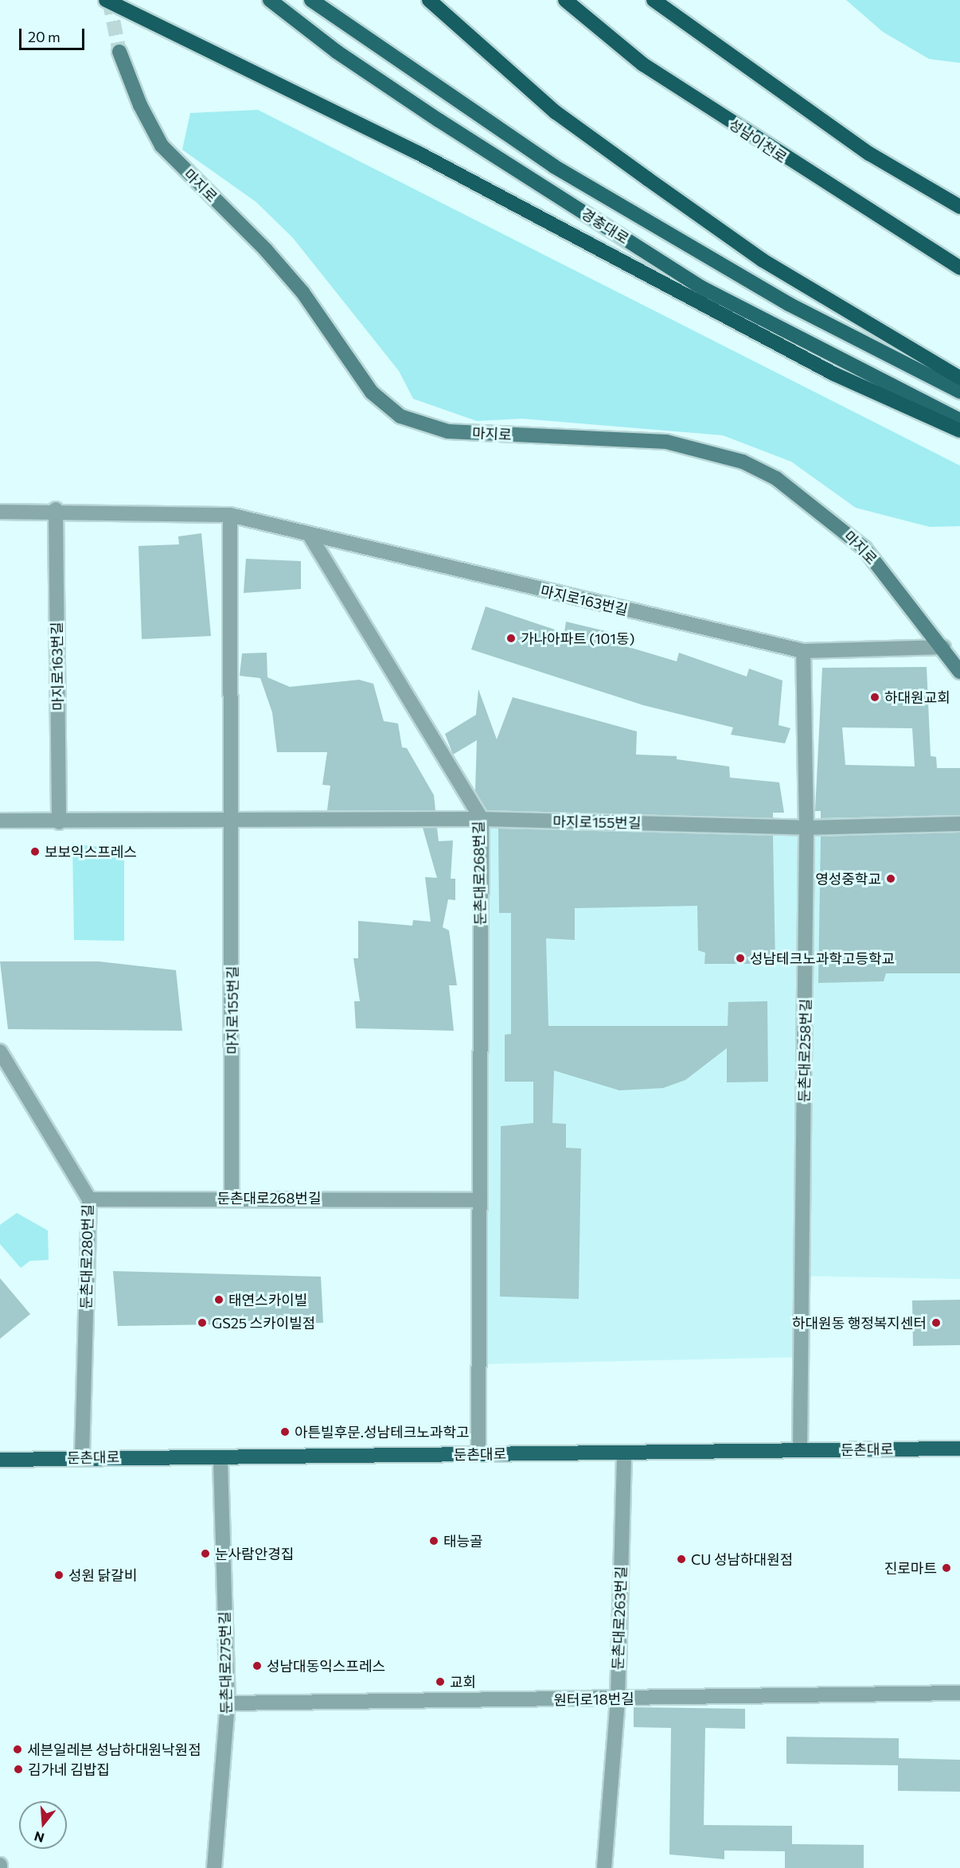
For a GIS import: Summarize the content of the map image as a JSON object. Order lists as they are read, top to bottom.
{
  "streets": {
    "highway": ["성남이천로"],
    "main road": ["마지로", "경충대로", "둔촌대로"],
    "street": [
      "마지로163번길",
      "마지로155번길",
      "둔촌대로268번길",
      "둔촌대로258번길",
      "둔촌대로280번길",
      "둔촌대로263번길",
      "둔촌대로275번길",
      "원터로18번길"
    ]
  },
  "crossings": [
    ["마지로", "마지로163번길"],
    ["마지로163번길", "마지로155번길"],
    ["마지로163번길", "둔촌대로268번길"],
    ["마지로163번길", "둔촌대로258번길"],
    ["마지로155번길", "둔촌대로268번길"],
    ["마지로155번길", "둔촌대로258번길"],
    ["둔촌대로268번길", "둔촌대로280번길"],
    ["둔촌대로268번길", "둔촌대로"],
    ["둔촌대로258번길", "둔촌대로"],
    ["둔촌대로280번길", "둔촌대로"],
    ["둔촌대로", "둔촌대로263번길"],
    ["둔촌대로", "둔촌대로275번길"],
    ["둔촌대로263번길", "원터로18번길"],
    ["둔촌대로275번길", "원터로18번길"]
  ],
  "places": [
    "가나아파트 (101동)",
    "하대원교회",
    "보보익스프레스",
    "영성중학교",
    "성남테크노과학고등학교",
    "태연스카이빌",
    "GS25 스카이빌점",
    "하대원동 행정복지센터",
    "아튼빌후문.성남테크노과학고",
    "태능골",
    "눈사람안경집",
    "CU 성남하대원점",
    "진로마트",
    "성원 닭갈비",
    "성남대동익스프레스",
    "교회",
    "세븐일레븐 성남하대원낙원점",
    "김가네 김밥집"
  ],
  "scale_bar": "20 m",
  "north": "bottom"
}
